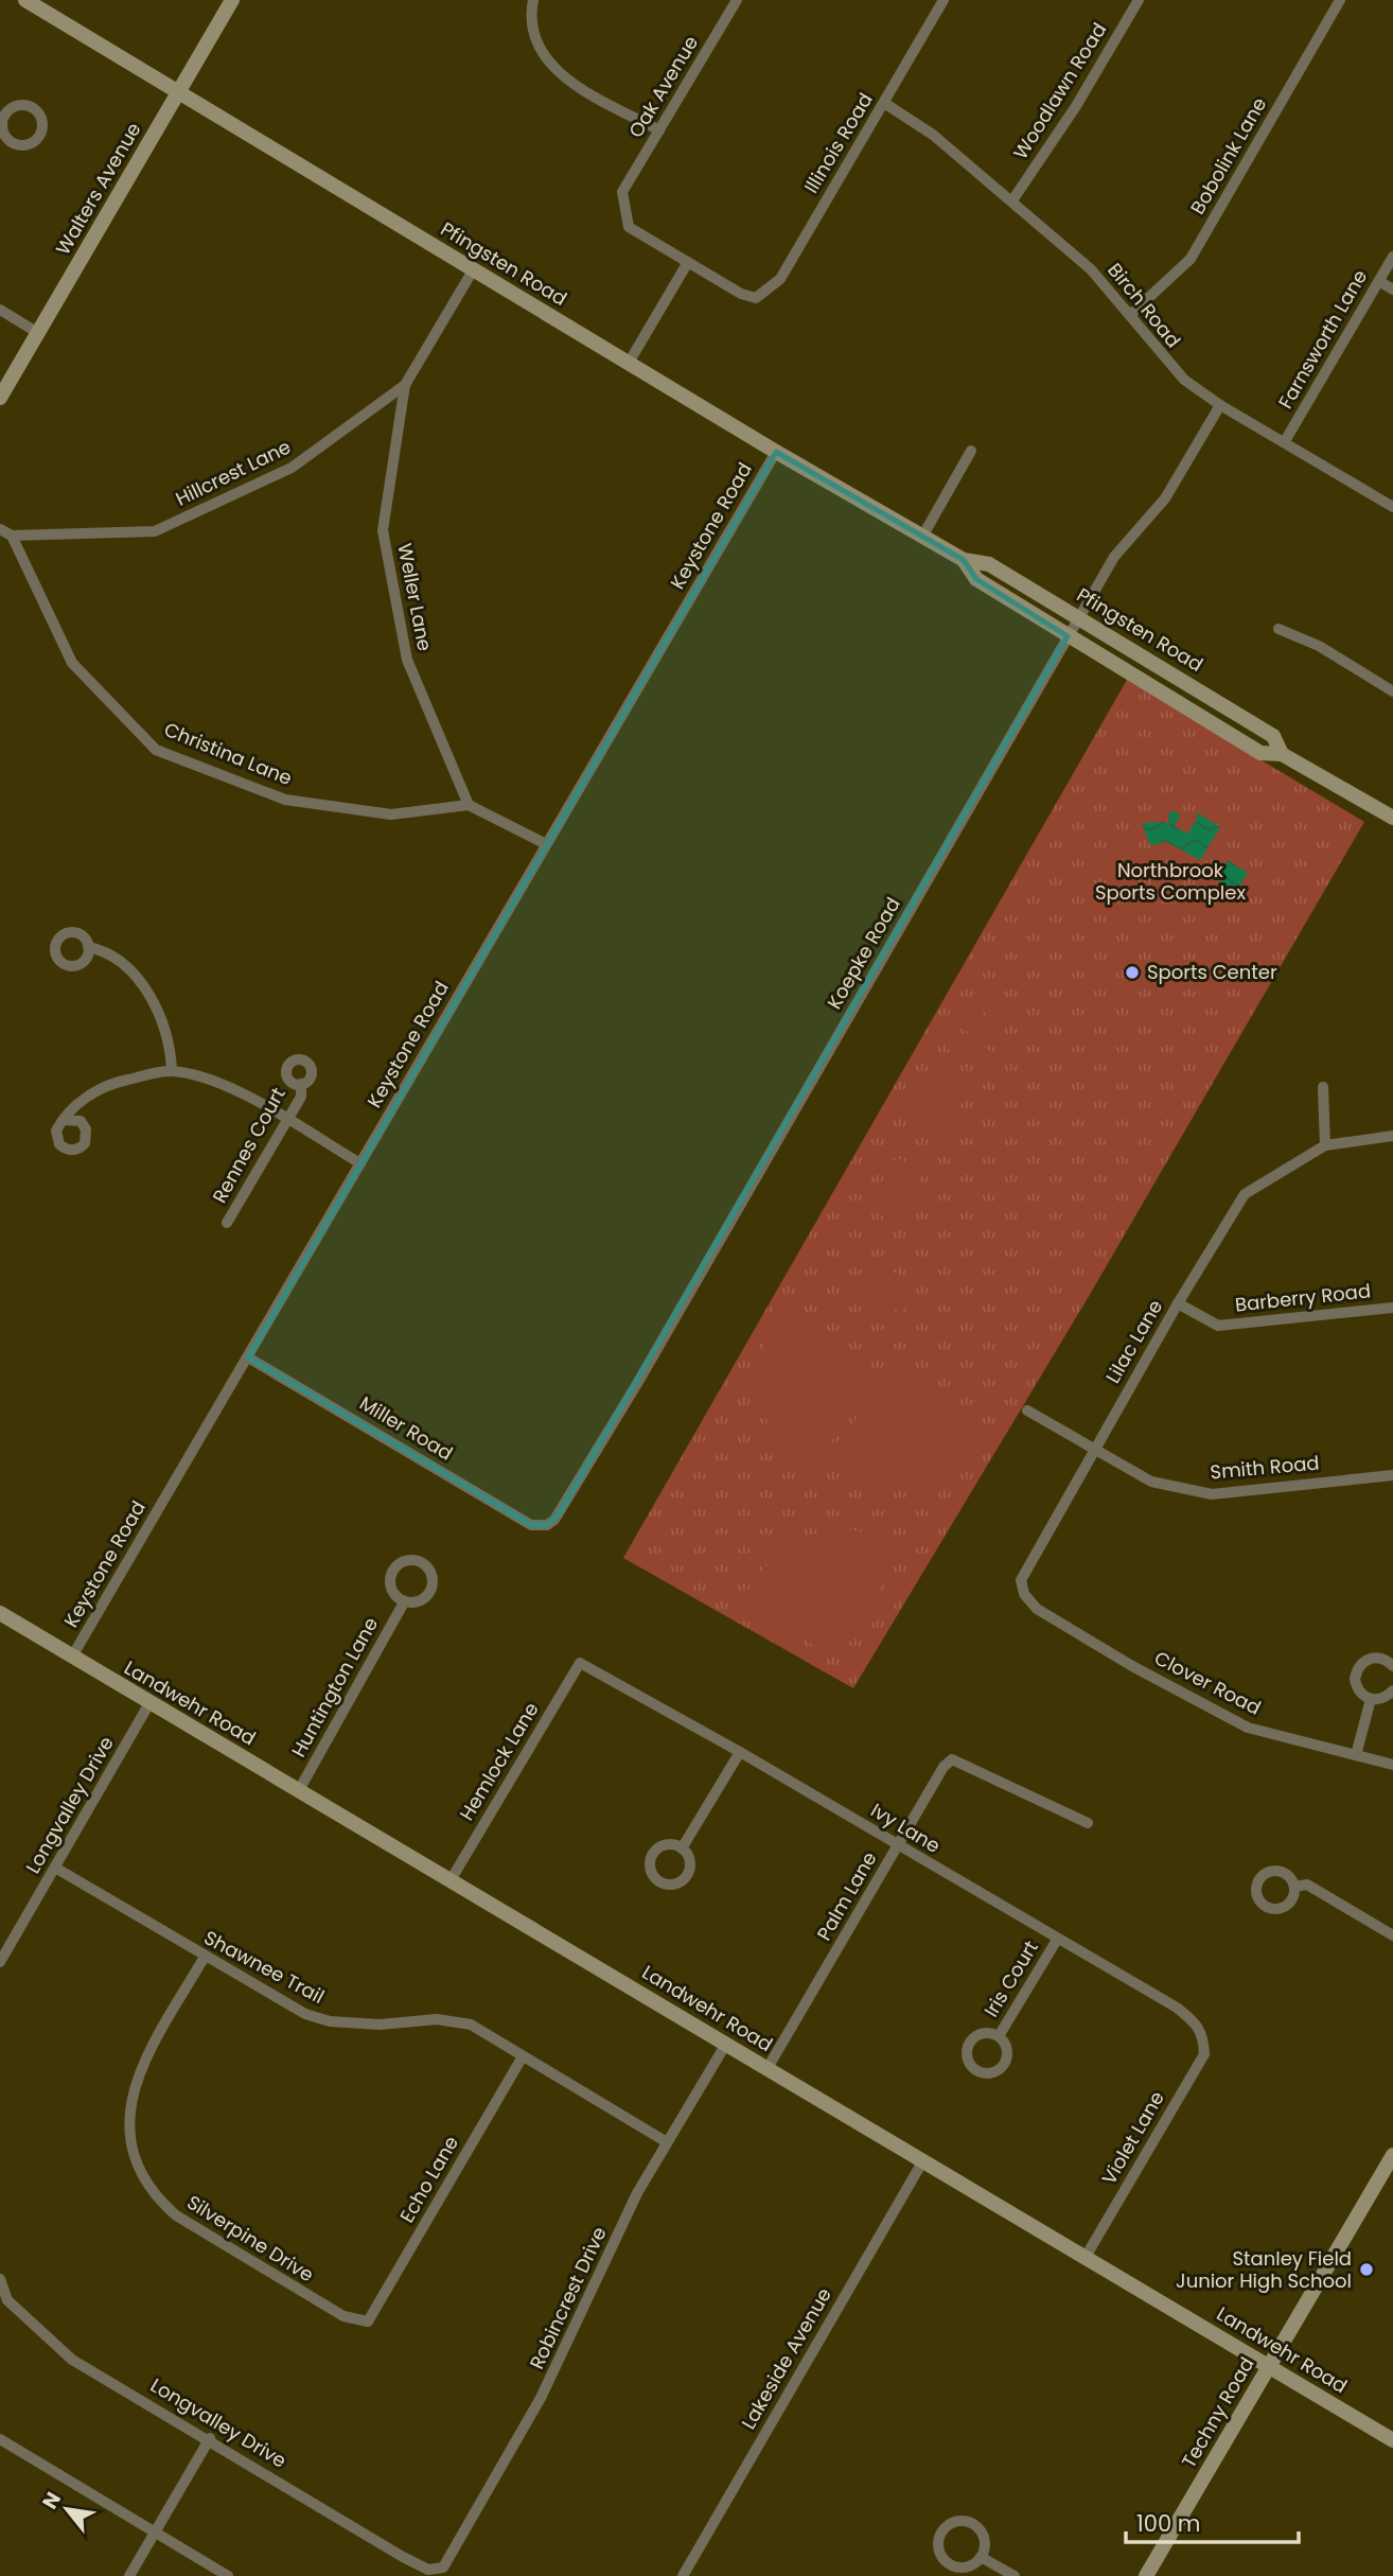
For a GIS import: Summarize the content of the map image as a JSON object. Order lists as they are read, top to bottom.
{
  "streets": {
    "main road": [
      "Walters Avenue",
      "Pfingsten Road",
      "Landwehr Road",
      "Techny Road"
    ],
    "street": [
      "Oak Avenue",
      "Woodlawn Road",
      "Illinois Road",
      "Bobolink Lane",
      "Birch Road",
      "Farnsworth Lane",
      "Hillcrest Lane",
      "Keystone Road",
      "Weller Lane",
      "Christina Lane",
      "Koepke Road",
      "Rennes Court",
      "Barberry Road",
      "Lilac Lane",
      "Miller Road",
      "Smith Road",
      "Clover Road",
      "Huntington Lane",
      "Hemlock Lane",
      "Longvalley Drive",
      "Ivy Lane",
      "Palm Lane",
      "Shawnee Trail",
      "Iris Court",
      "Violet Lane",
      "Echo Lane",
      "Silverpine Drive",
      "Robincrest Drive",
      "Lakeside Avenue"
    ]
  },
  "crossings": [
    ["Oak Avenue", "Illinois Road"],
    ["Woodlawn Road", "Birch Road"],
    ["Illinois Road", "Birch Road"],
    ["Bobolink Lane", "Birch Road"],
    ["Walters Avenue", "Pfingsten Road"],
    ["Pfingsten Road", "Hillcrest Lane"],
    ["Pfingsten Road", "Keystone Road"],
    ["Pfingsten Road", "Koepke Road"],
    ["Birch Road", "Farnsworth Lane"],
    ["Birch Road", "Koepke Road"],
    ["Hillcrest Lane", "Weller Lane"],
    ["Hillcrest Lane", "Christina Lane"],
    ["Keystone Road", "Miller Road"],
    ["Keystone Road", "Landwehr Road"],
    ["Weller Lane", "Christina Lane"],
    ["Koepke Road", "Miller Road"],
    ["Barberry Road", "Lilac Lane"],
    ["Lilac Lane", "Smith Road"],
    ["Lilac Lane", "Clover Road"],
    ["Huntington Lane", "Landwehr Road"],
    ["Landwehr Road", "Hemlock Lane"],
    ["Landwehr Road", "Longvalley Drive"],
    ["Landwehr Road", "Palm Lane"],
    ["Landwehr Road", "Violet Lane"],
    ["Landwehr Road", "Robincrest Drive"],
    ["Landwehr Road", "Lakeside Avenue"],
    ["Landwehr Road", "Techny Road"],
    ["Hemlock Lane", "Ivy Lane"],
    ["Longvalley Drive", "Shawnee Trail"],
    ["Longvalley Drive", "Robincrest Drive"],
    ["Ivy Lane", "Palm Lane"],
    ["Ivy Lane", "Iris Court"],
    ["Ivy Lane", "Violet Lane"],
    ["Shawnee Trail", "Echo Lane"],
    ["Shawnee Trail", "Silverpine Drive"],
    ["Shawnee Trail", "Robincrest Drive"],
    ["Echo Lane", "Silverpine Drive"]
  ],
  "parks": ["Northbrook Sports Complex"],
  "places": ["Sports Center", "Stanley Field Junior High School"],
  "scale_bar": "100 m",
  "north": "top left"
}
